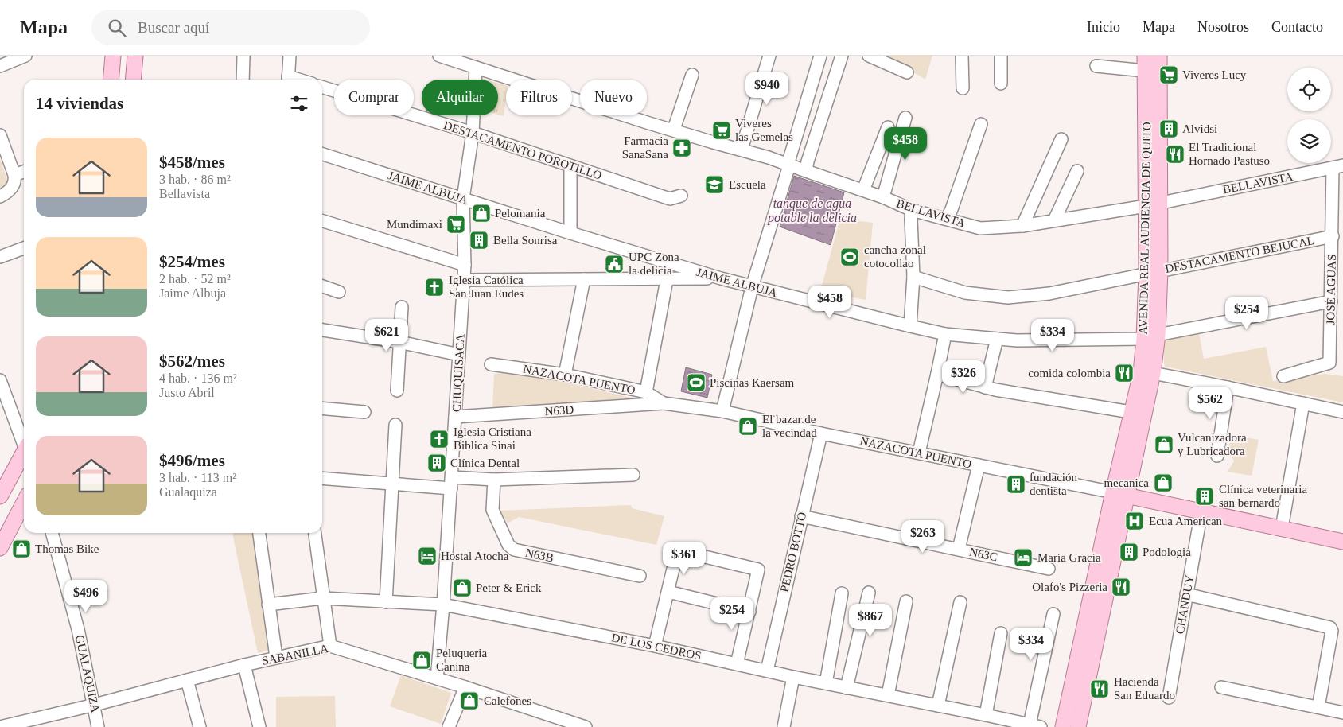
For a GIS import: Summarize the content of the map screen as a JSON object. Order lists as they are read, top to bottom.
{
  "streets": {
    "main road": ["AVENIDA REAL AUDIENCIA DE QUITO", "NAZACOTA PUENTO"],
    "street": [
      "DESTACAMENTO POROTILLO",
      "BELLAVISTA",
      "JAIME ALBUJA",
      "DESTACAMENTO BEJUCAL",
      "JOSÉ AGUAS",
      "CHUQUISACA",
      "N63D",
      "PEDRO BOTTO",
      "N63C",
      "N63B",
      "CHANDUY",
      "DE LOS CEDROS",
      "SABANILLA",
      "GUALAQUIZA"
    ]
  },
  "crossings": [
    ["DESTACAMENTO POROTILLO", "CHUQUISACA"],
    ["BELLAVISTA", "AVENIDA REAL AUDIENCIA DE QUITO"],
    ["BELLAVISTA", "JOSÉ AGUAS"],
    ["BELLAVISTA", "CHUQUISACA"],
    ["JAIME ALBUJA", "AVENIDA REAL AUDIENCIA DE QUITO"],
    ["JAIME ALBUJA", "JOSÉ AGUAS"],
    ["JAIME ALBUJA", "CHUQUISACA"],
    ["AVENIDA REAL AUDIENCIA DE QUITO", "DESTACAMENTO BEJUCAL"],
    ["AVENIDA REAL AUDIENCIA DE QUITO", "NAZACOTA PUENTO"],
    ["DESTACAMENTO BEJUCAL", "JOSÉ AGUAS"],
    ["CHUQUISACA", "N63D"],
    ["CHUQUISACA", "DE LOS CEDROS"],
    ["CHUQUISACA", "SABANILLA"],
    ["NAZACOTA PUENTO", "N63D"],
    ["NAZACOTA PUENTO", "PEDRO BOTTO"],
    ["NAZACOTA PUENTO", "CHANDUY"],
    ["PEDRO BOTTO", "N63C"],
    ["PEDRO BOTTO", "DE LOS CEDROS"],
    ["SABANILLA", "GUALAQUIZA"]
  ],
  "water": ["tanque de agua potable la delicia"],
  "places": {
    "supermarket": ["Viveres Lucy", "Viveres las Gemelas", "Mundimaxi"],
    "building": [
      "Alvidsi",
      "Bella Sonrisa",
      "Clínica Dental",
      "fundación dentista",
      "Clínica veterinaria san bernardo",
      "Podologia"
    ],
    "pharmacy": ["Farmacia SanaSana"],
    "restaurant": [
      "El Tradicional Hornado Pastuso",
      "comida colombia",
      "Olafo's Pizzeria",
      "Hacienda San Eduardo"
    ],
    "school or university": ["Escuela"],
    "shop": [
      "Pelomania",
      "El bazar de la vecindad",
      "Vulcanizadora y Lubricadora",
      "mecanica",
      "Thomas Bike",
      "Peter & Erick",
      "Peluqueria Canina",
      "Calefones"
    ],
    "sports": ["cancha zonal cotocollao", "Piscinas Kaersam"],
    "public building": ["UPC Zona la delicia"],
    "church": ["Iglesia Católica San Juan Eudes", "Iglesia Cristiana Biblica Sinai"],
    "hospital": ["Ecua American"],
    "hotel": ["Hostal Atocha", "María Gracia"]
  },
  "page": {
    "header": "Mapa",
    "search": "Buscar aquí",
    "nav": [
      "Inicio",
      "Mapa",
      "Nosotros",
      "Contacto"
    ],
    "price": [
      "$940",
      "$458",
      "$458",
      "$254",
      "$621",
      "$334",
      "$326",
      "$562",
      "$263",
      "$361",
      "$496",
      "$254",
      "$867",
      "$334"
    ],
    "chip": [
      "Comprar",
      "Alquilar",
      "Filtros",
      "Nuevo"
    ],
    "heading": "14 viviendas",
    "list": [
      {
        "name": "$458/mes",
        "note": "3 hab. · 86 m² · Bellavista"
      },
      {
        "name": "$254/mes",
        "note": "2 hab. · 52 m² · Jaime Albuja"
      },
      {
        "name": "$562/mes",
        "note": "4 hab. · 136 m² · Justo Abril"
      },
      {
        "name": "$496/mes",
        "note": "3 hab. · 113 m² · Gualaquiza"
      }
    ]
  }
}
